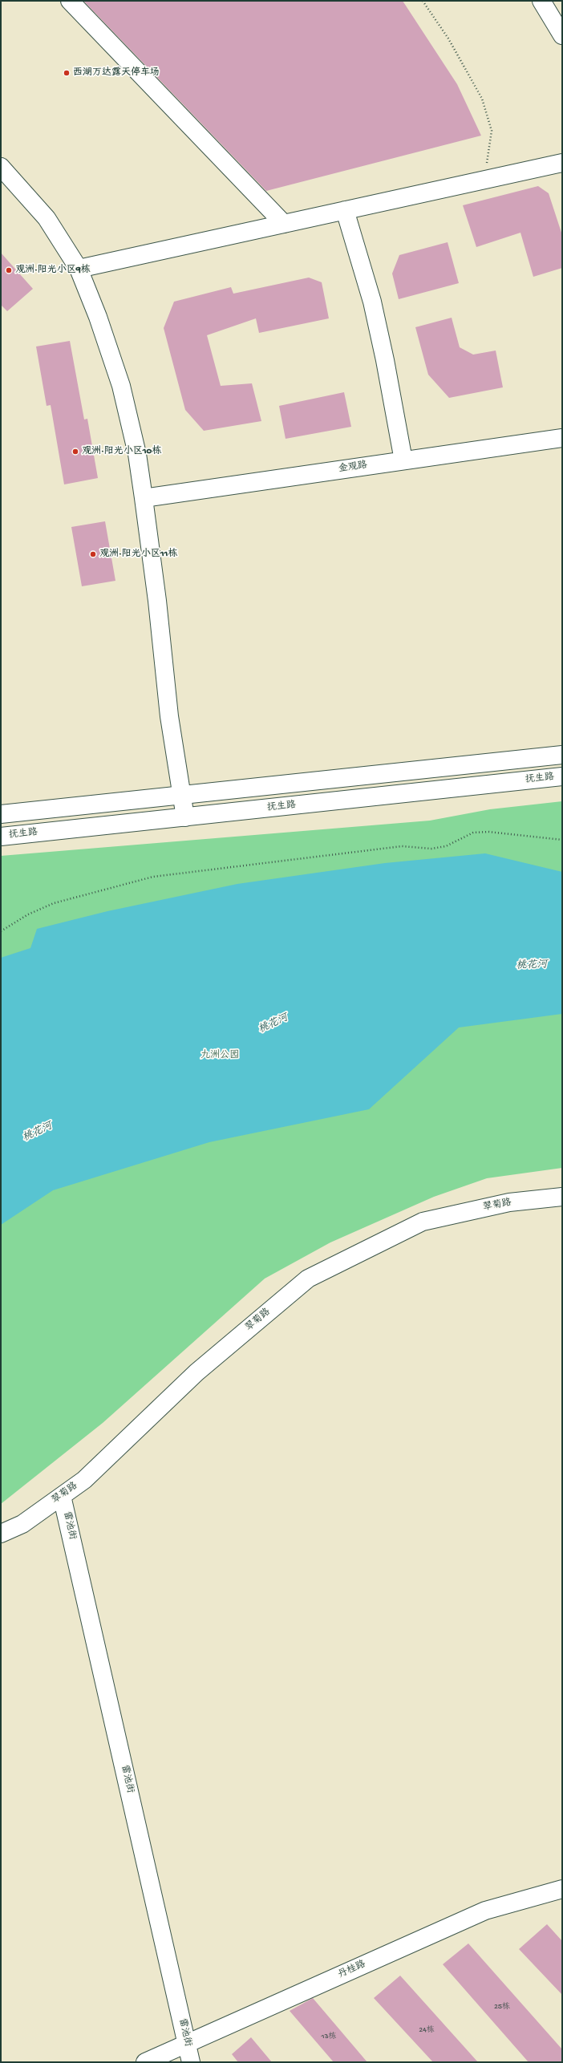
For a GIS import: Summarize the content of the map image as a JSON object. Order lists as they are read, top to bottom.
{
  "streets": {
    "street": [
      "金观路",
      "抚生路",
      "翠菊路",
      "雷池街",
      "丹桂路"
    ]
  },
  "crossings": [
    ["翠菊路", "雷池街"],
    ["雷池街", "丹桂路"]
  ],
  "water": ["桃花河"],
  "parks": ["九洲公园"],
  "places": [
    "西湖万达露天停车场",
    "观洲·阳光小区9栋",
    "观洲·阳光小区10栋",
    "观洲·阳光小区11栋"
  ],
  "house_numbers": ["25栋", "24栋", "13栋"]
}
